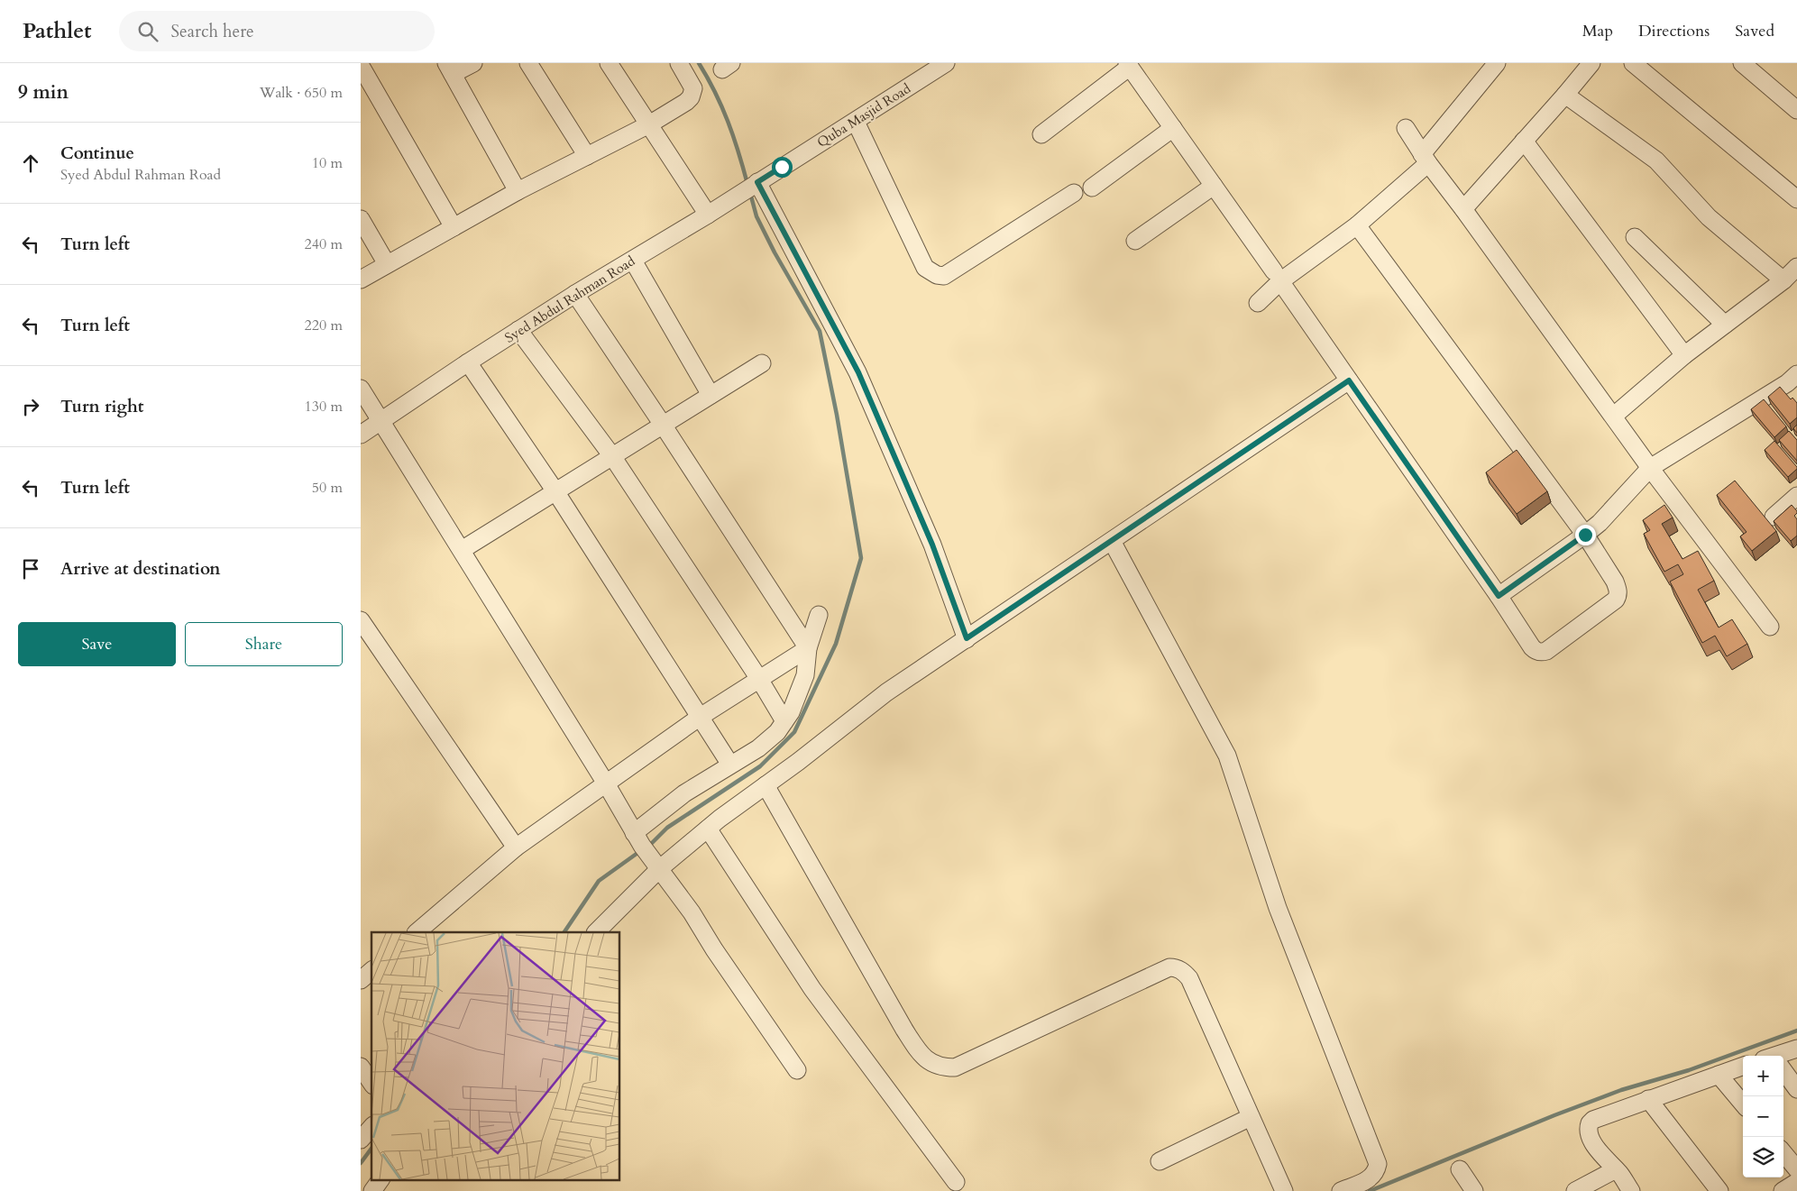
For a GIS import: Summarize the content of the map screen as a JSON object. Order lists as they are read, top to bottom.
{
  "streets": {
    "street": ["Quba Masjid Road", "Syed Abdul Rahman Road"]
  },
  "crossings": [
    ["Quba Masjid Road", "Syed Abdul Rahman Road"]
  ],
  "page": {
    "header": "Pathlet",
    "search": "Search here",
    "nav": ["Map", "Directions", "Saved"],
    "heading": ["9 min", "Walk · 650 m"],
    "list": [
      ["Continue", "Syed Abdul Rahman Road", "10 m"],
      ["Turn left", "240 m"],
      ["Turn left", "220 m"],
      ["Turn right", "130 m"],
      ["Turn left", "50 m"],
      "Arrive at destination"
    ],
    "buttons": ["Save", "Share"],
    "map_buttons": ["+", "−"]
  }
}
